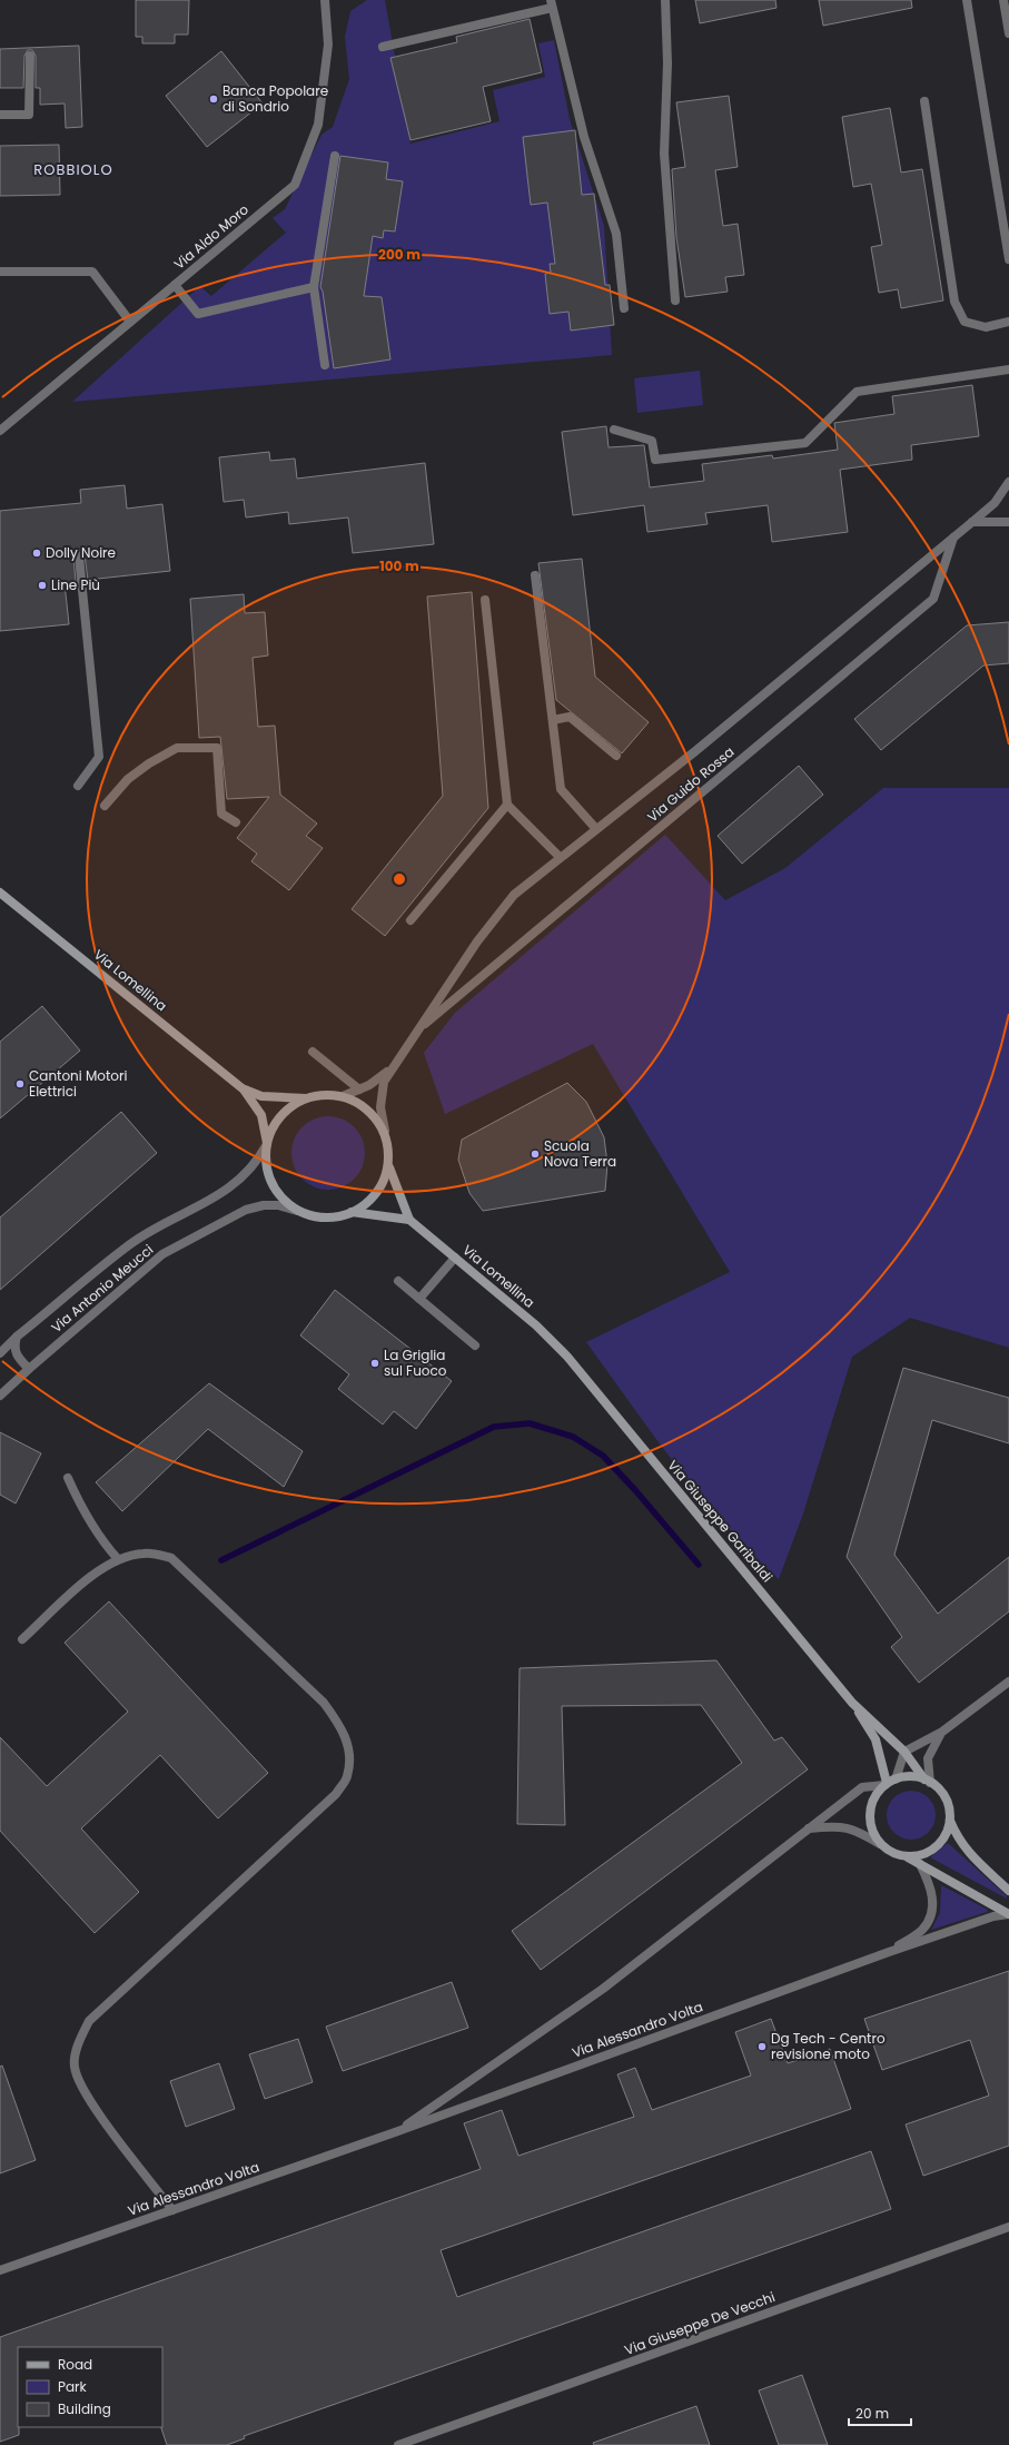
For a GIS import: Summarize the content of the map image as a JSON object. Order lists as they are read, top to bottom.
{
  "streets": {
    "main road": ["Via Lomellina", "Via Giuseppe Garibaldi"],
    "street": [
      "Via Aldo Moro",
      "Via Guido Rossa",
      "Via Antonio Meucci",
      "Via Alessandro Volta",
      "Via Giuseppe De Vecchi"
    ]
  },
  "crossings": [
    ["Via Guido Rossa", "Via Lomellina"],
    ["Via Guido Rossa", "Via Antonio Meucci"],
    ["Via Lomellina", "Via Antonio Meucci"],
    ["Via Lomellina", "Via Giuseppe Garibaldi"],
    ["Via Giuseppe Garibaldi", "Via Alessandro Volta"]
  ],
  "districts": ["ROBBIOLO"],
  "places": [
    "Banca Popolare di Sondrio",
    "Dolly Noire",
    "Line Più",
    "Cantoni Motori Elettrici",
    "Scuola Nova Terra",
    "La Griglia sul Fuoco",
    "Dg Tech - Centro revisione moto"
  ],
  "legend": ["Road", "Park", "Building"],
  "scale_bar": "20 m",
  "rings": ["200 m", "100 m"]
}
